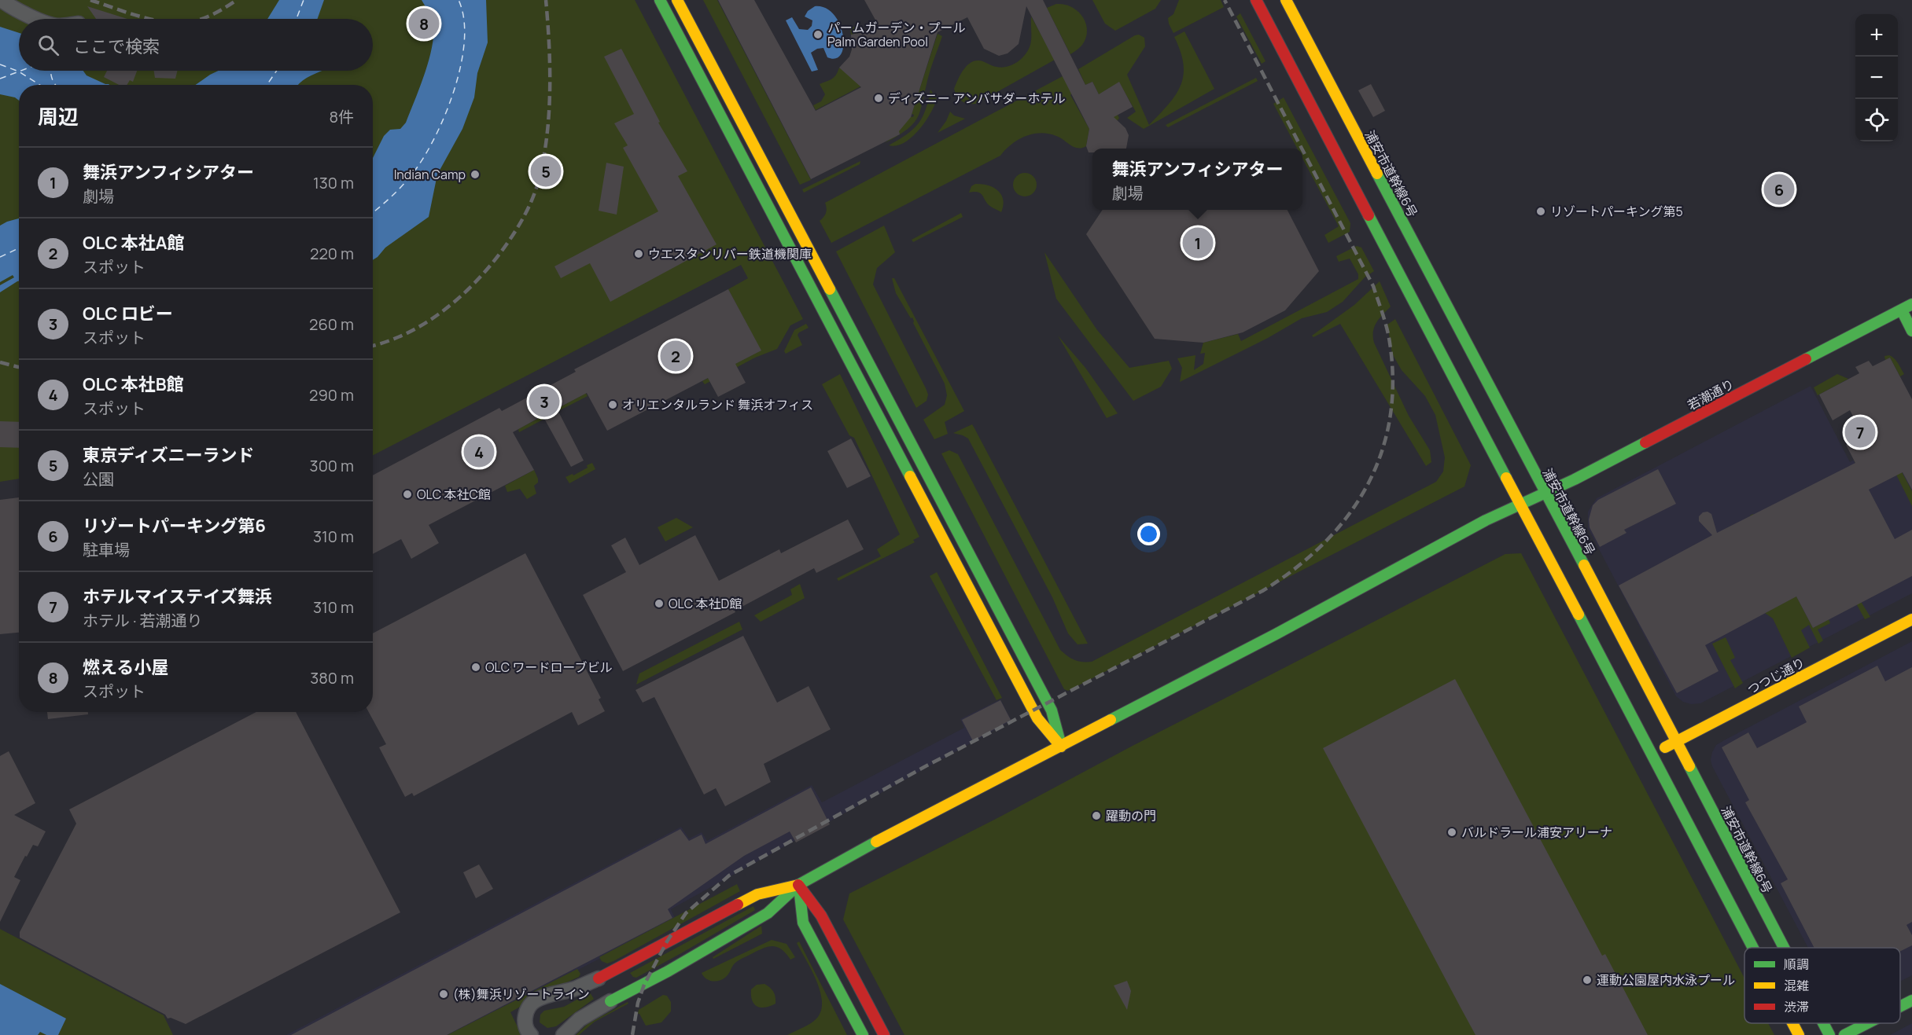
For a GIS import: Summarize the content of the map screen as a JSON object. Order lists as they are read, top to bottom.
{
  "streets": {
    "street": ["浦安市道幹線6号", "若潮通り", "つつじ通り"]
  },
  "crossings": [
    ["浦安市道幹線6号", "若潮通り"],
    ["浦安市道幹線6号", "つつじ通り"]
  ],
  "places": [
    "パームガーデン・プール Palm Garden Pool",
    "ディズニー アンバサダーホテル",
    "Indian Camp",
    "リゾートパーキング第5",
    "ウエスタンリバー鉄道機関庫",
    "オリエンタルランド 舞浜オフィス",
    "OLC 本社C館",
    "OLC 本社D館",
    "OLC ワードローブビル",
    "躍動の門",
    "バルドラール浦安アリーナ",
    "運動公園屋内水泳プール",
    "(株)舞浜リゾートライン"
  ],
  "legend": ["順調", "混雑", "渋滞"],
  "page": {
    "pins": [
      "8",
      "5",
      "6",
      "1",
      "2",
      "3",
      "7",
      "4"
    ],
    "map_buttons": ["+", "−"],
    "search": "ここで検索",
    "heading": ["周辺", "8件"],
    "list": [
      {
        "mark": "1",
        "name": "舞浜アンフィシアター",
        "note": "劇場",
        "value": "130 m"
      },
      {
        "mark": "2",
        "name": "OLC 本社A館",
        "note": "スポット",
        "value": "220 m"
      },
      {
        "mark": "3",
        "name": "OLC ロビー",
        "note": "スポット",
        "value": "260 m"
      },
      {
        "mark": "4",
        "name": "OLC 本社B館",
        "note": "スポット",
        "value": "290 m"
      },
      {
        "mark": "5",
        "name": "東京ディズニーランド",
        "note": "公園",
        "value": "300 m"
      },
      {
        "mark": "6",
        "name": "リゾートパーキング第6",
        "note": "駐車場",
        "value": "310 m"
      },
      {
        "mark": "7",
        "name": "ホテルマイステイズ舞浜",
        "note": "ホテル · 若潮通り",
        "value": "310 m"
      },
      {
        "mark": "8",
        "name": "燃える小屋",
        "note": "スポット",
        "value": "380 m"
      }
    ],
    "popup": ["舞浜アンフィシアター", "劇場"]
  }
}
